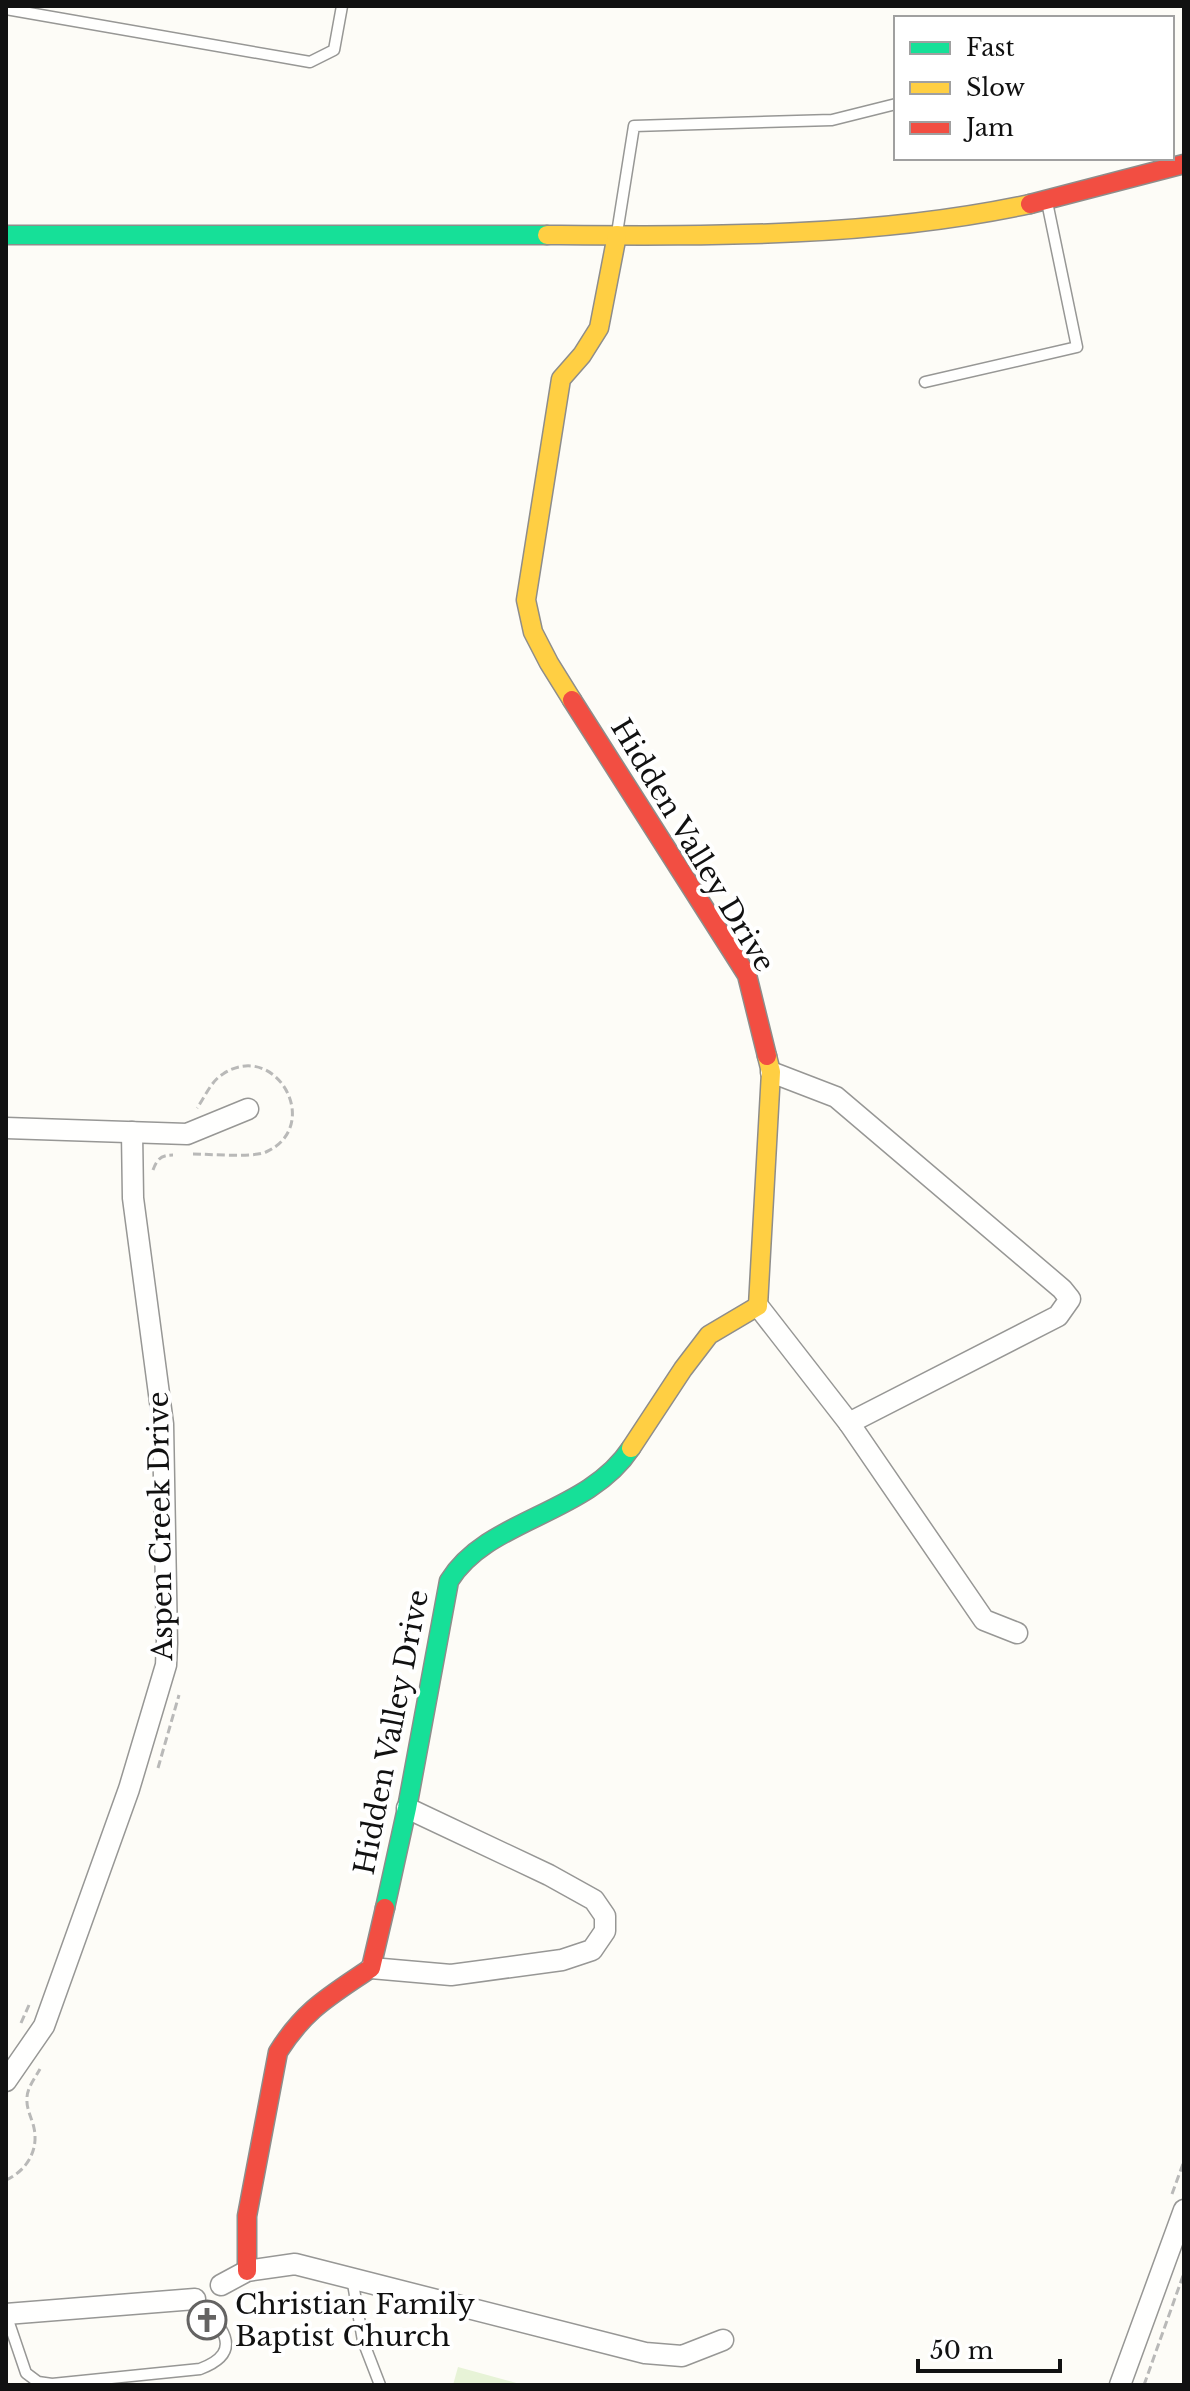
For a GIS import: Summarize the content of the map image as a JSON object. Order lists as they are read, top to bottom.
{
  "streets": {
    "street": ["Hidden Valley Drive", "Aspen Creek Drive"]
  },
  "places": {
    "church": ["Christian Family Baptist Church"]
  },
  "legend": ["Fast", "Slow", "Jam"],
  "scale_bar": "50 m"
}
